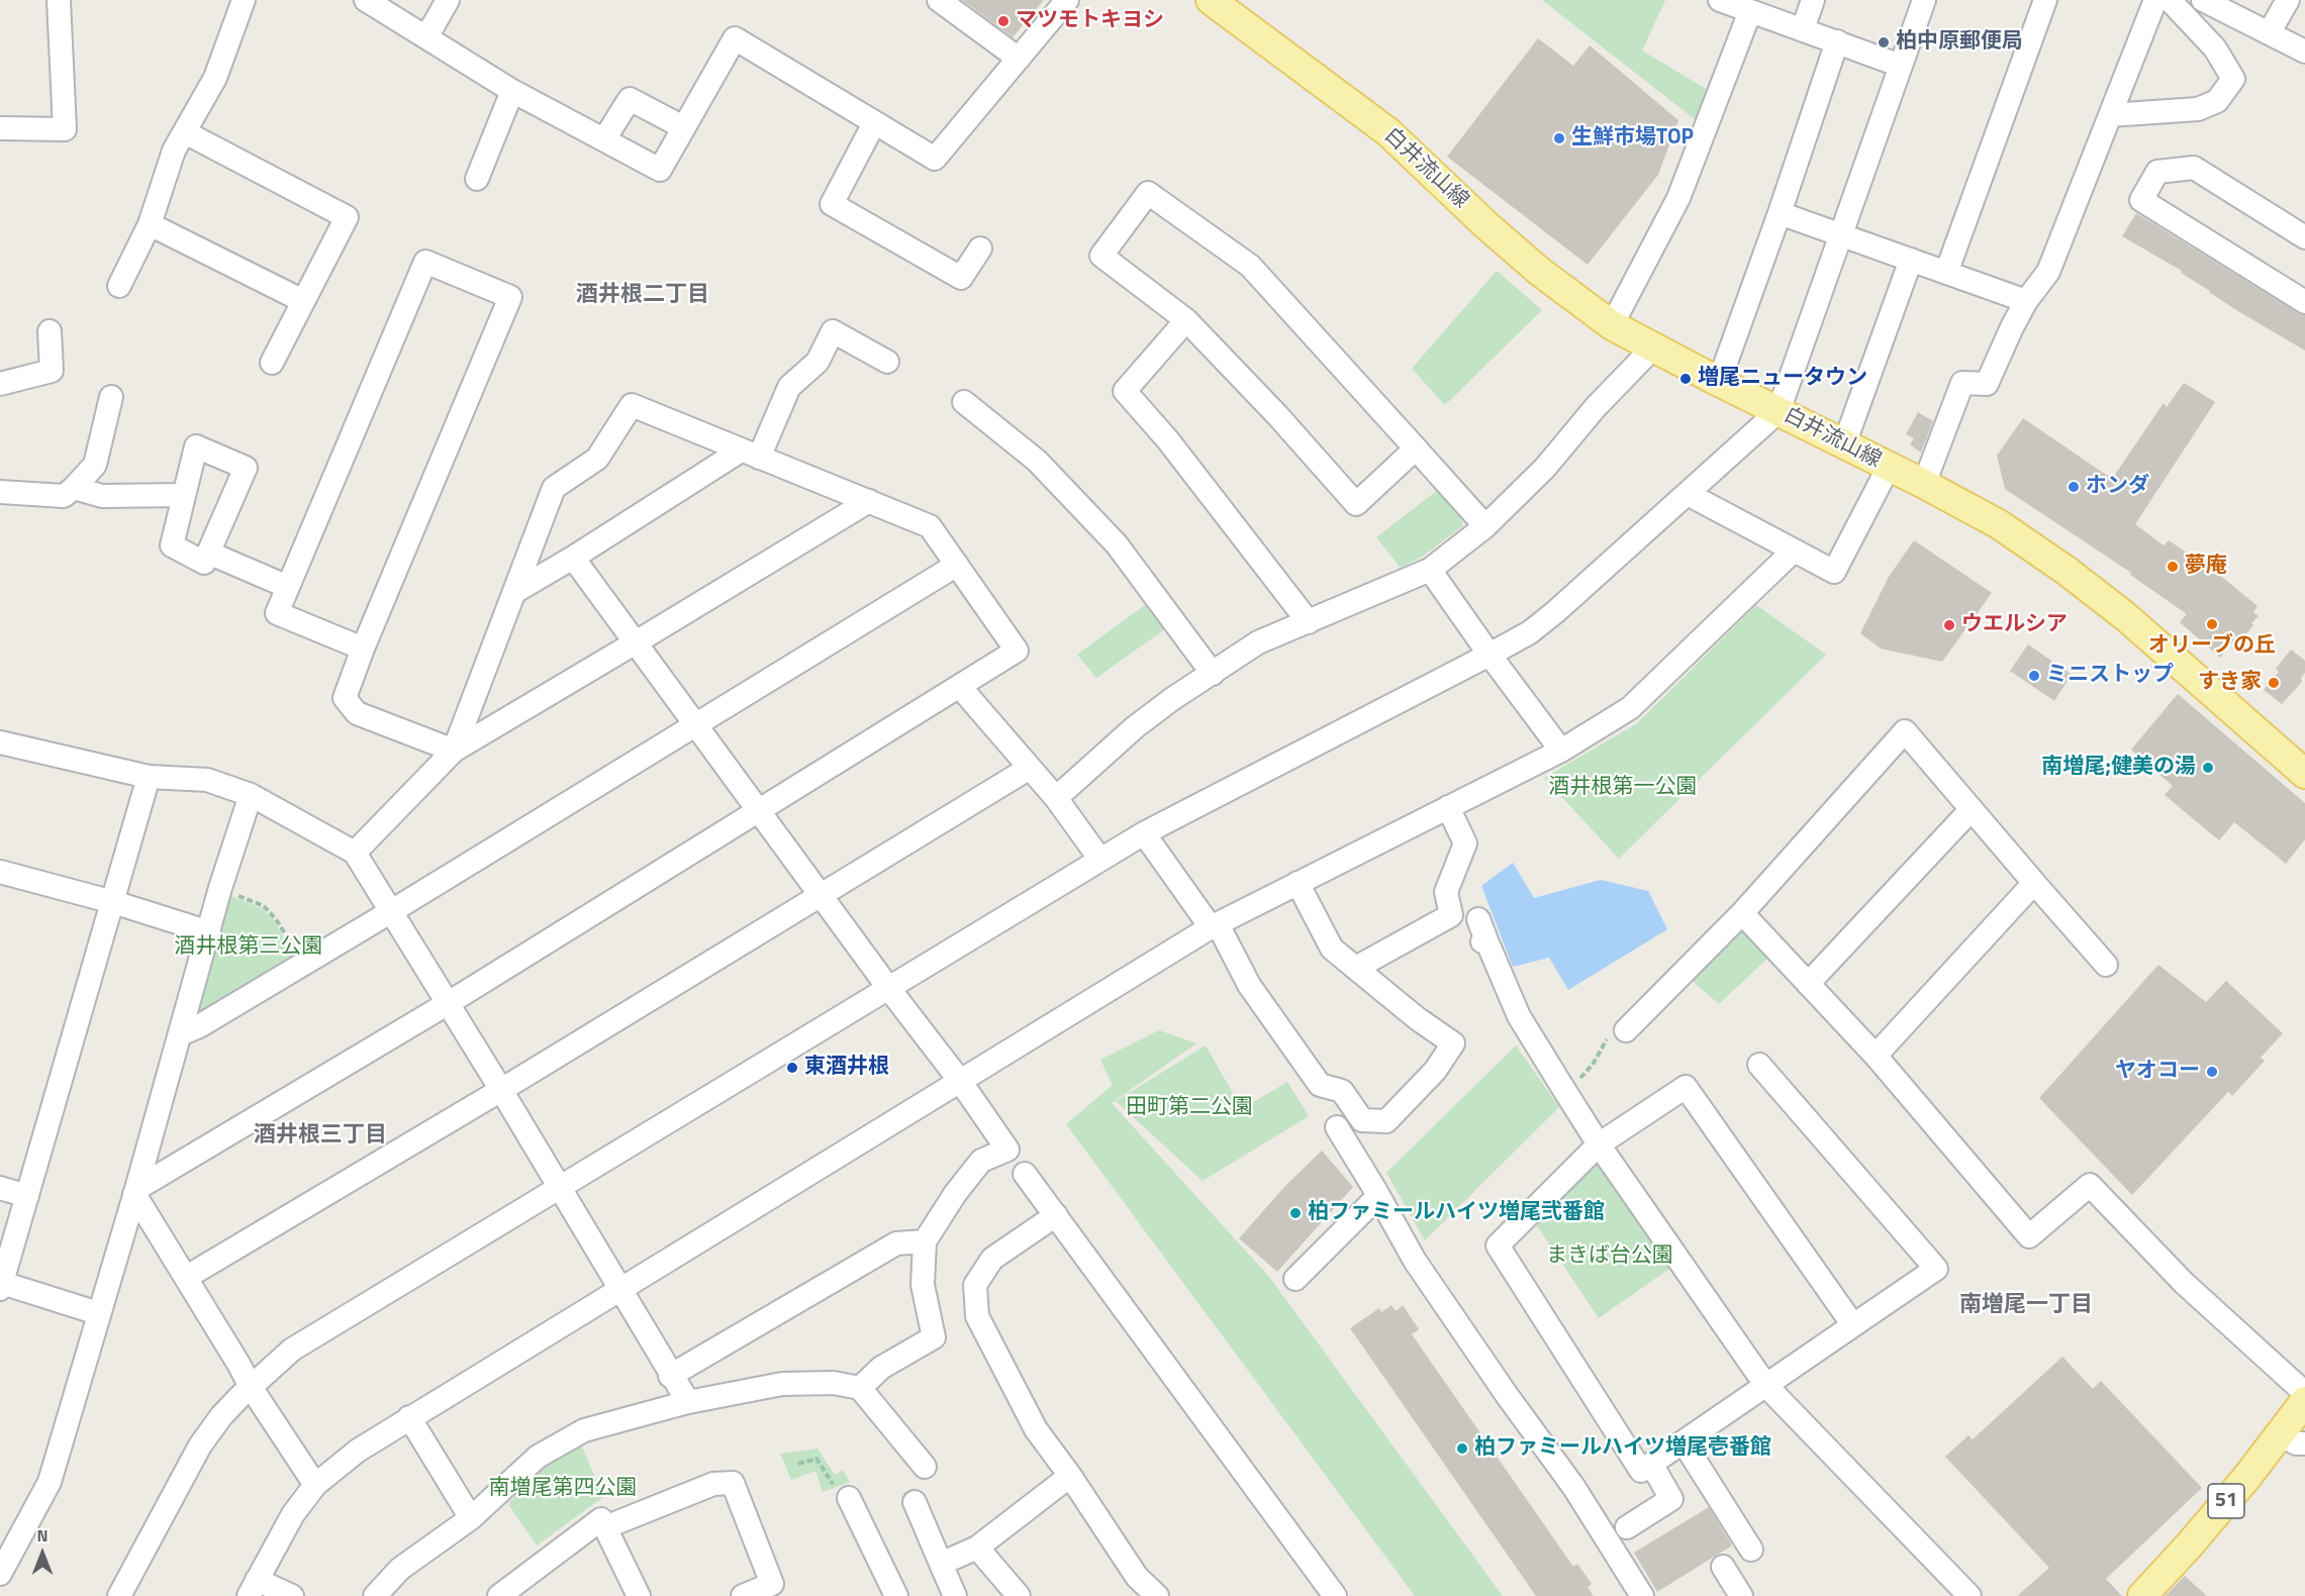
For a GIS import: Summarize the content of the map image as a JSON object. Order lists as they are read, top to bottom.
{
  "streets": {
    "main road": ["白井流山線", "51"]
  },
  "districts": ["酒井根二丁目", "酒井根三丁目", "南増尾一丁目"],
  "parks": [
    "酒井根第一公園",
    "酒井根第三公園",
    "田町第二公園",
    "まきば台公園",
    "南増尾第四公園"
  ],
  "places": [
    "マツモトキヨシ",
    "柏中原郵便局",
    "生鮮市場TOP",
    "増尾ニュータウン",
    "ホンダ",
    "夢庵",
    "オリーブの丘",
    "ウエルシア",
    "ミニストップ",
    "すき家",
    "南増尾;健美の湯",
    "東酒井根",
    "ヤオコー",
    "柏ファミールハイツ増尾弐番館",
    "柏ファミールハイツ増尾壱番館"
  ],
  "north": "top"
}
